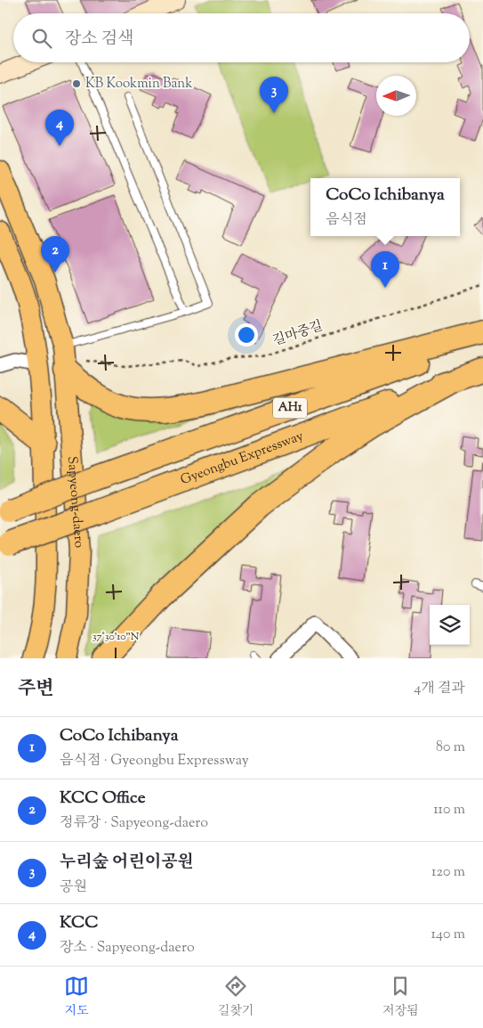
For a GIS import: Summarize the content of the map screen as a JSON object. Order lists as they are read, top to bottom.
{
  "streets": {
    "highway": ["AH1", "Gyeongbu Expressway"],
    "main road": ["Sapyeong-daero"],
    "path": ["길마중길"]
  },
  "crossings": [
    ["길마중길", "Sapyeong-daero"]
  ],
  "places": ["KB Kookmin Bank"],
  "north": "left",
  "page": {
    "search": "장소 검색",
    "pins": [
      "3",
      "4",
      "2",
      "1"
    ],
    "popup": ["CoCo Ichibanya", "음식점"],
    "heading": ["주변", "4개 결과"],
    "list": [
      {
        "mark": "1",
        "name": "CoCo Ichibanya",
        "note": "음식점 · Gyeongbu Expressway",
        "value": "80 m"
      },
      {
        "mark": "2",
        "name": "KCC Office",
        "note": "정류장 · Sapyeong-daero",
        "value": "110 m"
      },
      {
        "mark": "3",
        "name": "누리숲 어린이공원",
        "note": "공원",
        "value": "120 m"
      },
      {
        "mark": "4",
        "name": "KCC",
        "note": "장소 · Sapyeong-daero",
        "value": "140 m"
      }
    ],
    "nav": ["지도", "길찾기", "저장됨"]
  },
  "coordinates": ["37°30'10\"N"]
}
